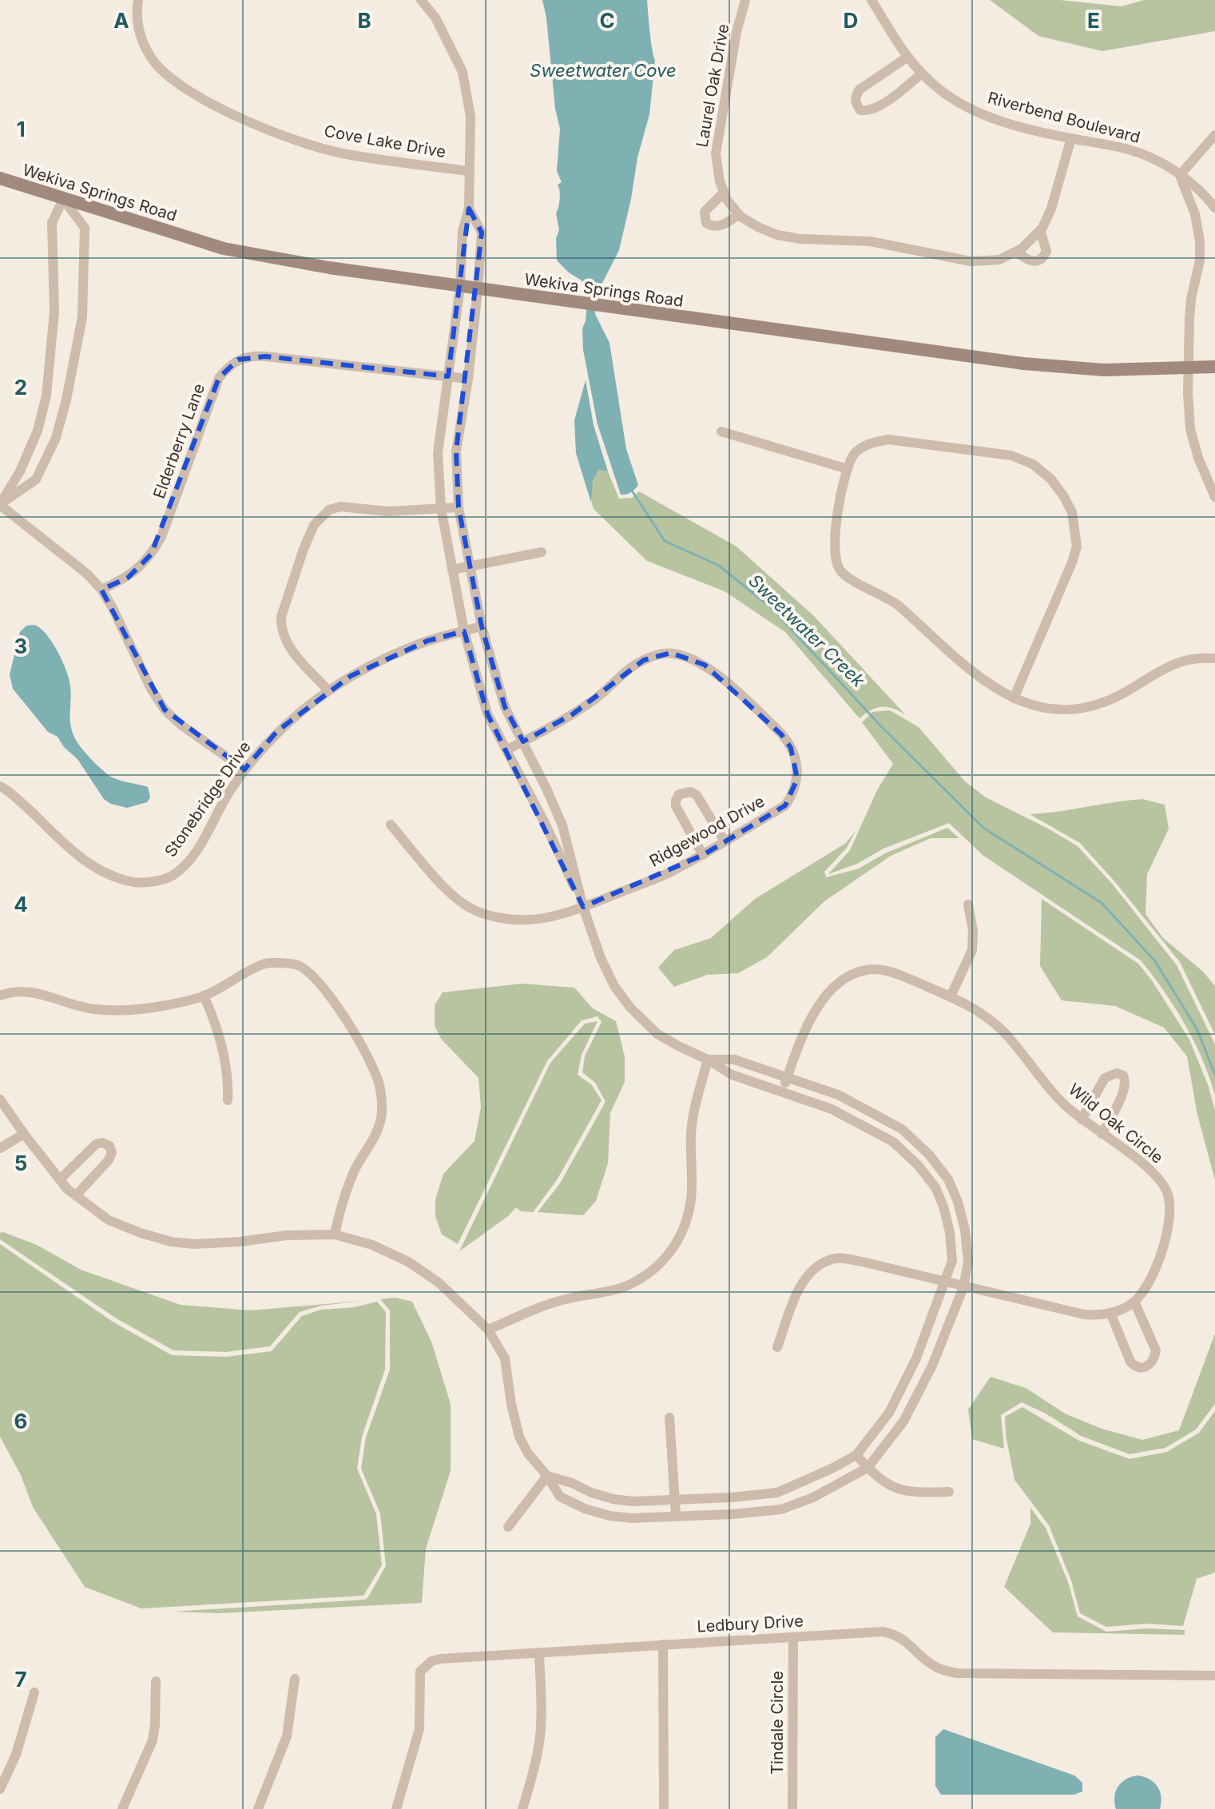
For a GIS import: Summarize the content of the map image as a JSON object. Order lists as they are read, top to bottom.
{
  "streets": {
    "main road": ["Wekiva Springs Road"],
    "street": [
      "Laurel Oak Drive",
      "Riverbend Boulevard",
      "Cove Lake Drive",
      "Elderberry Lane",
      "Stonebridge Drive",
      "Ridgewood Drive",
      "Wild Oak Circle",
      "Ledbury Drive",
      "Tindale Circle"
    ]
  },
  "crossings": [
    ["Laurel Oak Drive", "Riverbend Boulevard"],
    ["Ledbury Drive", "Tindale Circle"]
  ],
  "water": ["Sweetwater Cove", "Sweetwater Creek"],
  "grid": {
    "columns": [
      "A",
      "B",
      "C",
      "D",
      "E"
    ],
    "rows": [
      "1",
      "2",
      "3",
      "4",
      "5",
      "6",
      "7"
    ]
  }
}
